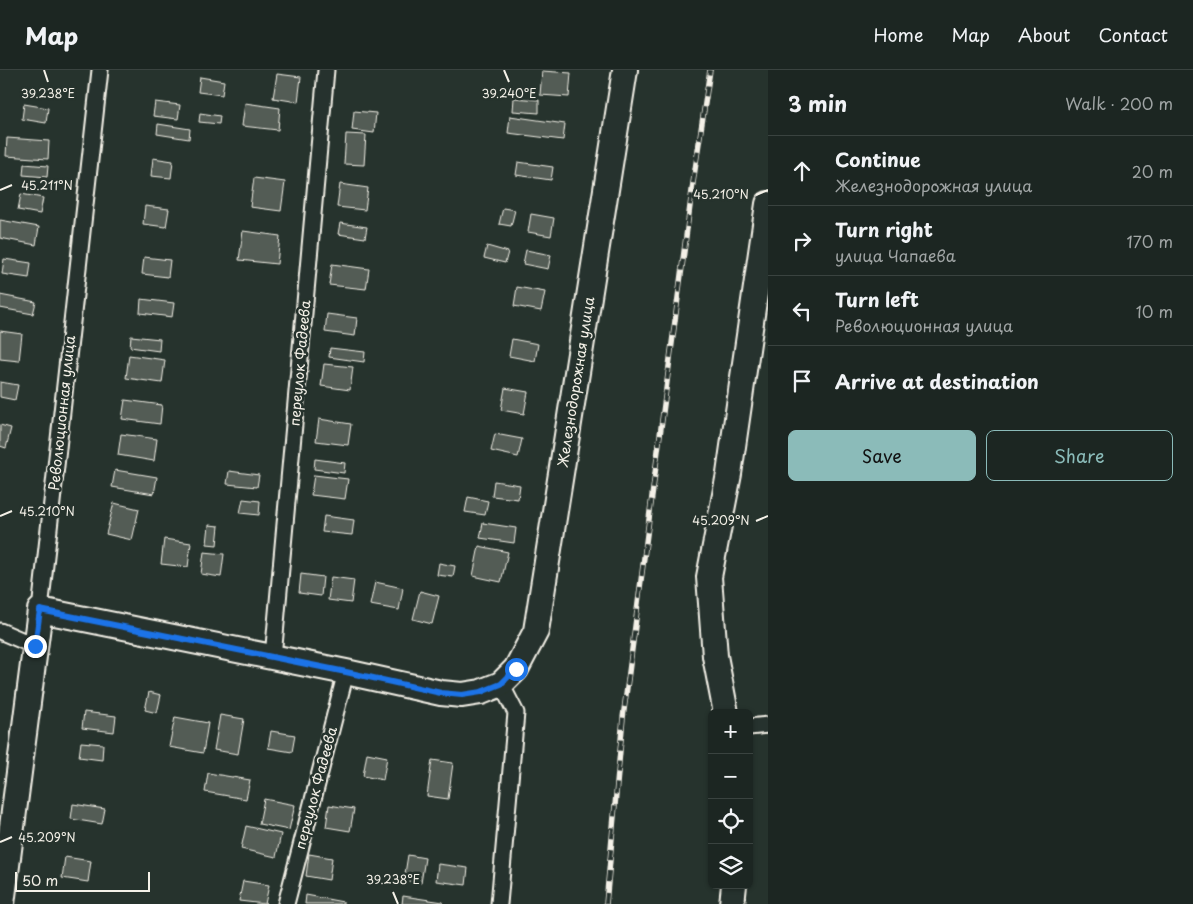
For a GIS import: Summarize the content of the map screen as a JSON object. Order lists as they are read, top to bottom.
{
  "streets": {
    "main road": ["Железнодорожная улица", "Революционная улица"],
    "street": ["переулок Фадеева"]
  },
  "scale_bar": "50 m",
  "page": {
    "header": "Map",
    "nav": [
      "Home",
      "Map",
      "About",
      "Contact"
    ],
    "heading": ["3 min", "Walk · 200 m"],
    "list": [
      ["Continue", "Железнодорожная улица", "20 m"],
      ["Turn right", "улица Чапаева", "170 m"],
      ["Turn left", "Революционная улица", "10 m"],
      "Arrive at destination"
    ],
    "buttons": ["Save", "Share"],
    "map_buttons": ["+", "−"],
    "scale": "50 m"
  },
  "coordinates": [
    "39.238°E",
    "39.240°E",
    "45.211°N",
    "45.210°N",
    "45.209°N"
  ]
}
